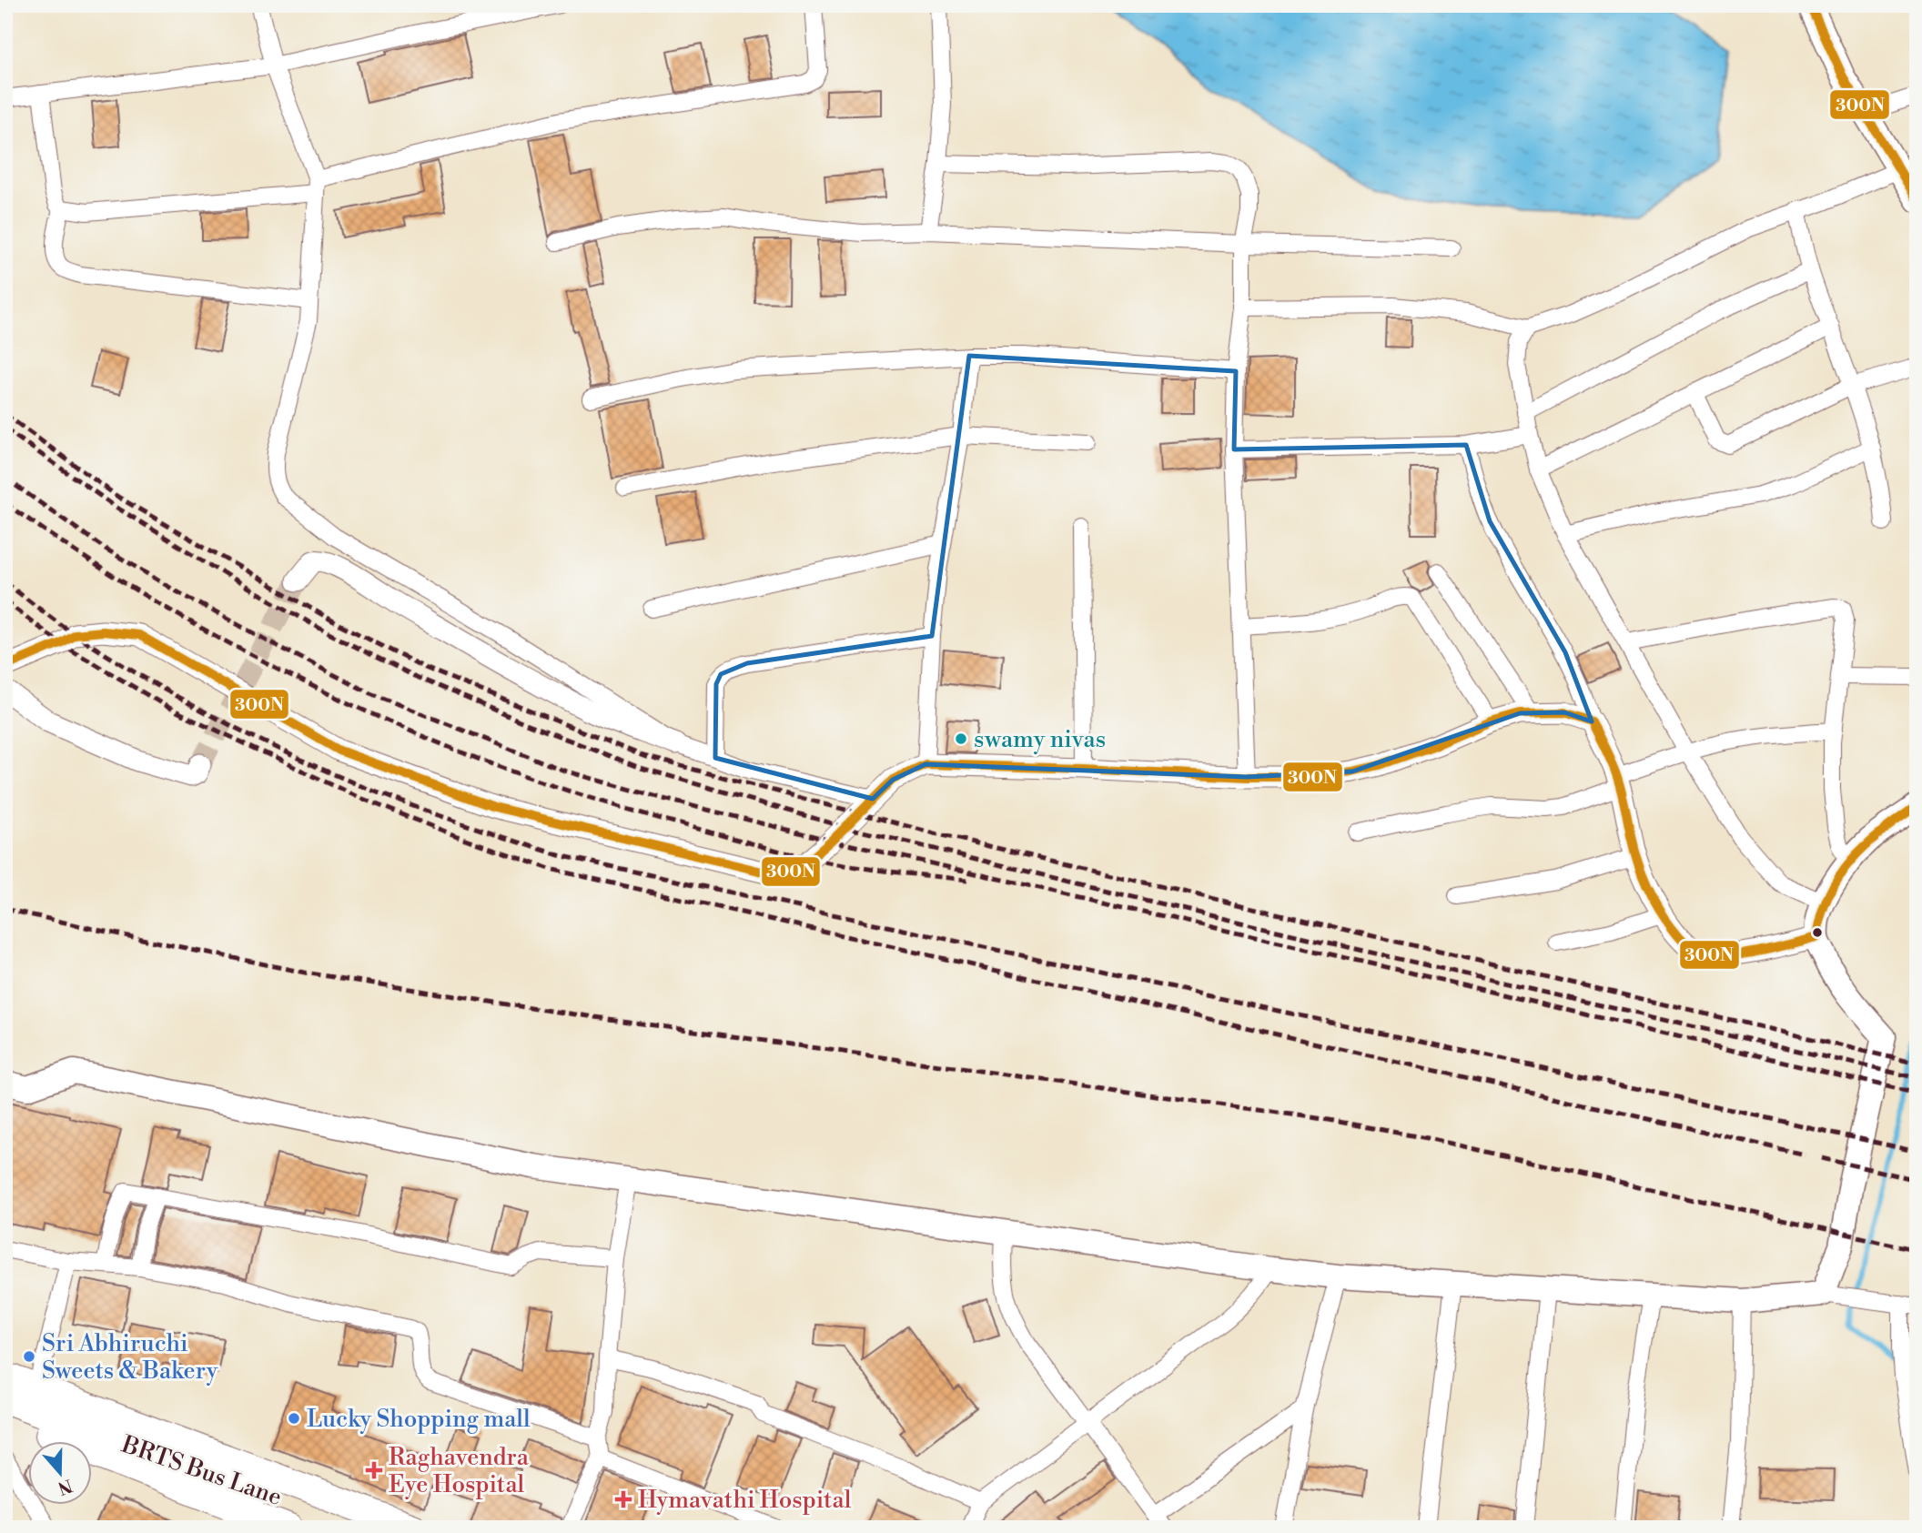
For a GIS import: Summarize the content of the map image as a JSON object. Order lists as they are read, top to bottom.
{
  "streets": {
    "main road": ["BRTS Bus Lane"]
  },
  "places": {
    "other": ["swamy nivas", "Sri Abhiruchi Sweets & Bakery", "Lucky Shopping mall"],
    "health": ["Raghavendra Eye Hospital", "Hymavathi Hospital"]
  },
  "lines": ["transit line 300N"],
  "north": "bottom"
}
